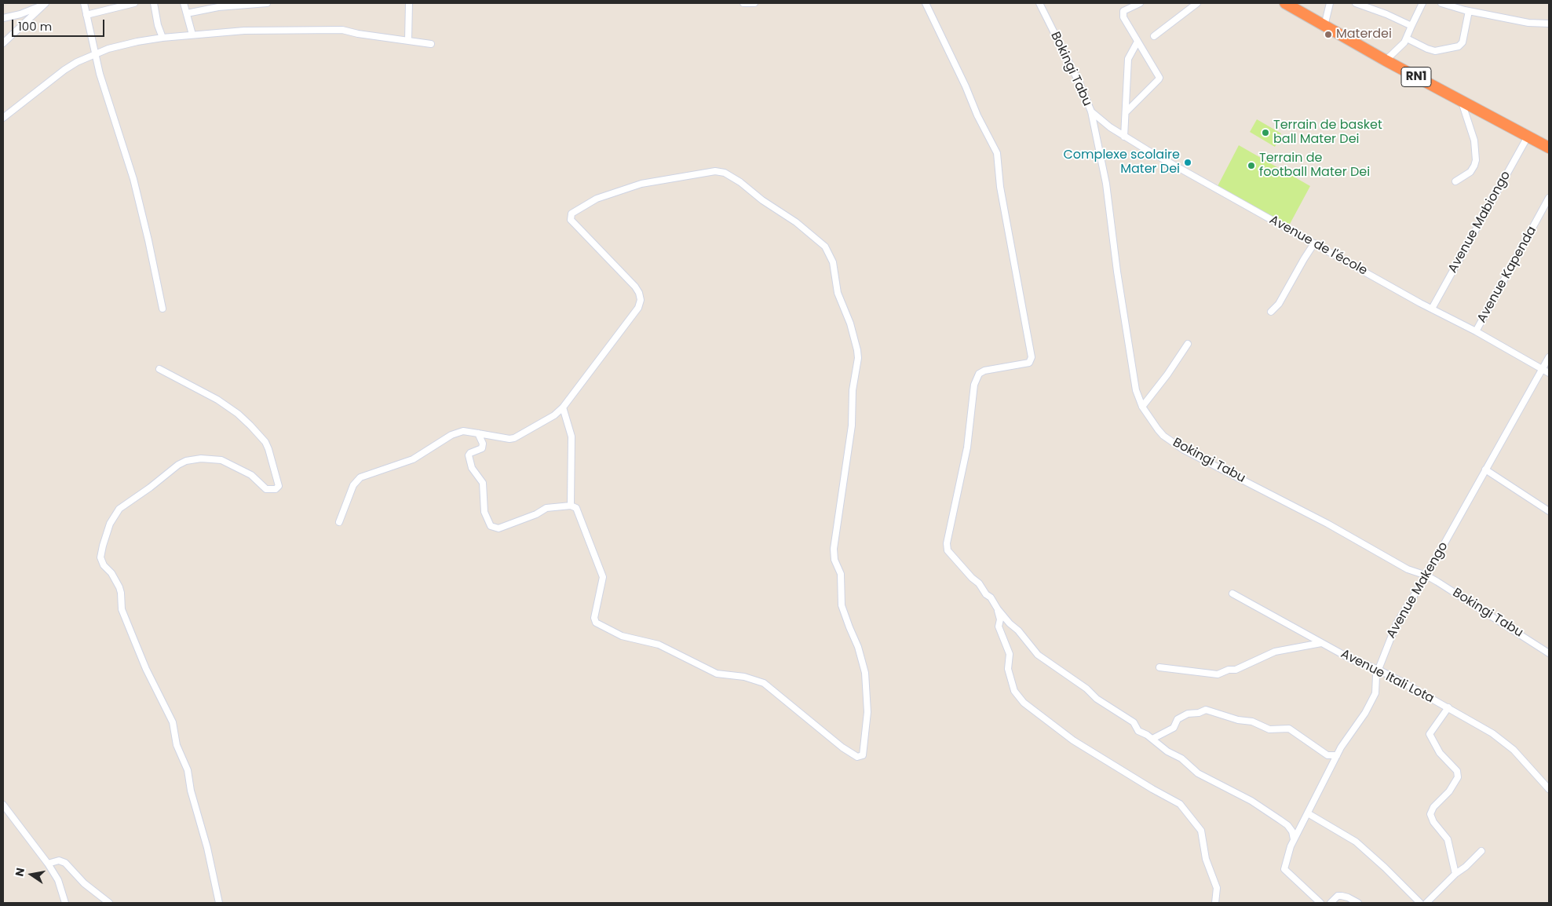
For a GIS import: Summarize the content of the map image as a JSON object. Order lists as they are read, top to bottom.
{
  "streets": {
    "highway": ["RN1"],
    "street": [
      "Bokingi Tabu",
      "Avenue Mabiongo",
      "Avenue de l'école",
      "Avenue Kapenda",
      "Avenue Makengo",
      "Avenue Itali Lota"
    ]
  },
  "crossings": [
    ["Bokingi Tabu", "Avenue de l'école"],
    ["Bokingi Tabu", "Avenue Makengo"],
    ["RN1", "Avenue Mabiongo"],
    ["Avenue Mabiongo", "Avenue de l'école"],
    ["Avenue de l'école", "Avenue Kapenda"],
    ["Avenue de l'école", "Avenue Makengo"],
    ["Avenue Makengo", "Avenue Itali Lota"]
  ],
  "places": [
    "Materdei",
    "Terrain de basket ball Mater Dei",
    "Complexe scolaire Mater Dei",
    "Terrain de football Mater Dei"
  ],
  "scale_bar": "100 m",
  "north": "left"
}
